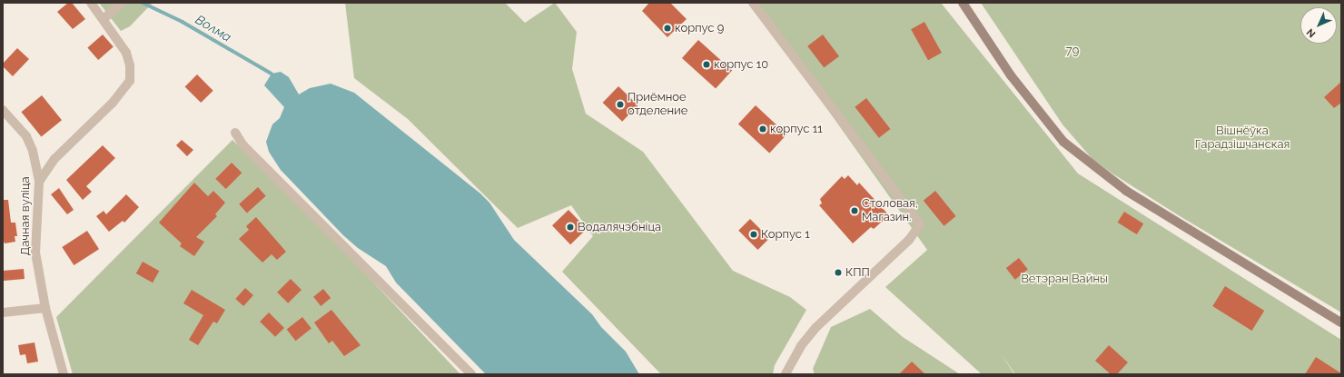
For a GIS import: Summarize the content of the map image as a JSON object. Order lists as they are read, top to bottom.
{
  "streets": {
    "street": ["Дачная вуліца"]
  },
  "water": ["Волма"],
  "parks": ["79", "Вішнёўка Гарадзішчанская", "Ветэран Вайны"],
  "places": [
    "корпус 9",
    "корпус 10",
    "Приёмное отделение",
    "корпус 11",
    "Столовая, Магазин.",
    "Водалячэбніца",
    "Корпус 1",
    "КПП"
  ],
  "north": "bottom left"
}
